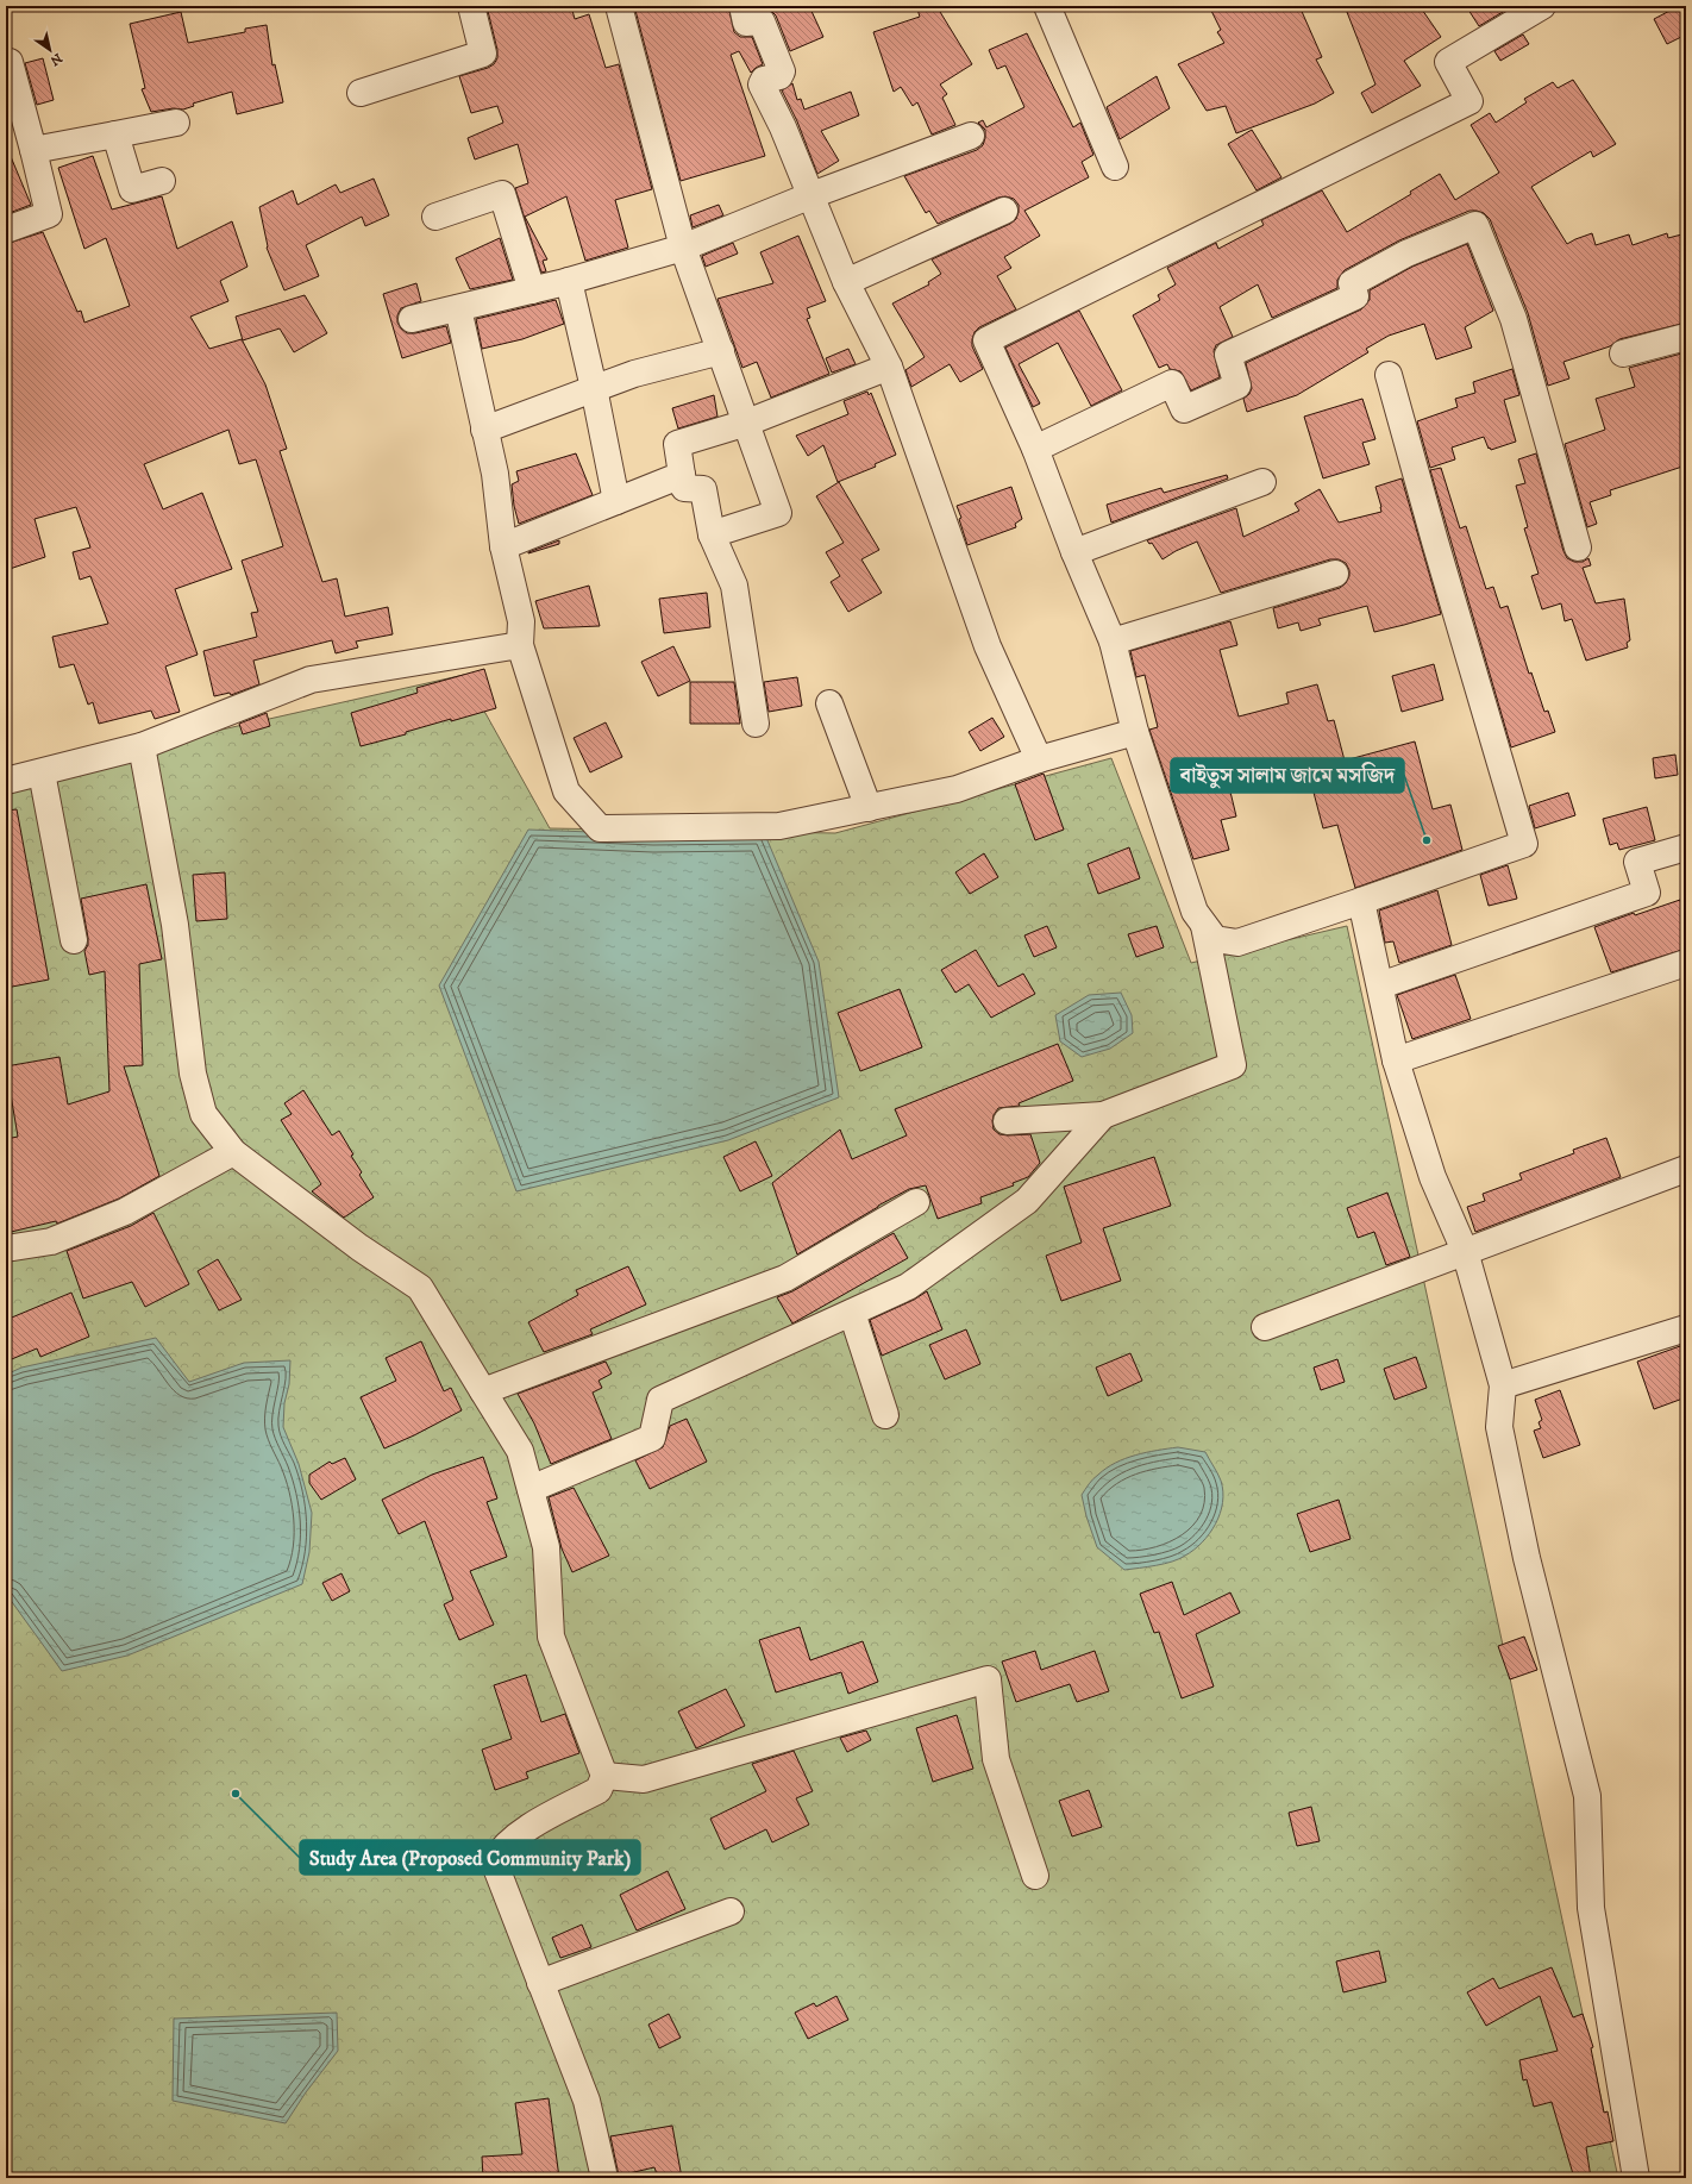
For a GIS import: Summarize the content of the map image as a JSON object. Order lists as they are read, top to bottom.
{
  "places": ["বাইতুস সালাম জামে মসজিদ", "Study Area (Proposed Community Park)"],
  "north": "bottom right"
}
